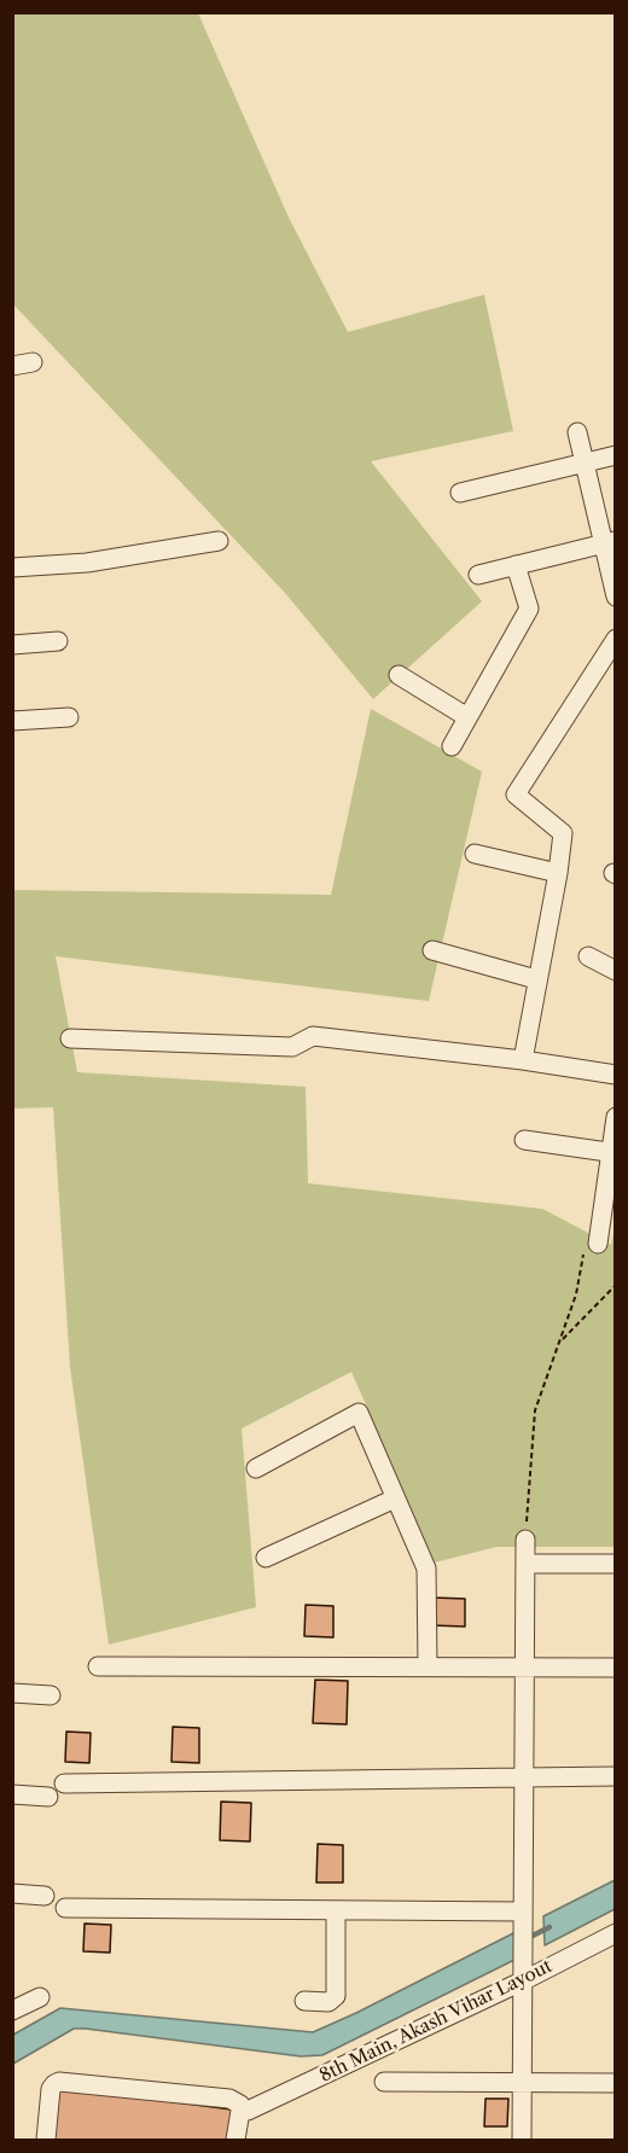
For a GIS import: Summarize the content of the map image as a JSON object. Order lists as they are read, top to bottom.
{
  "streets": {
    "street": ["8th Main, Akash Vihar Layout"]
  }
}
